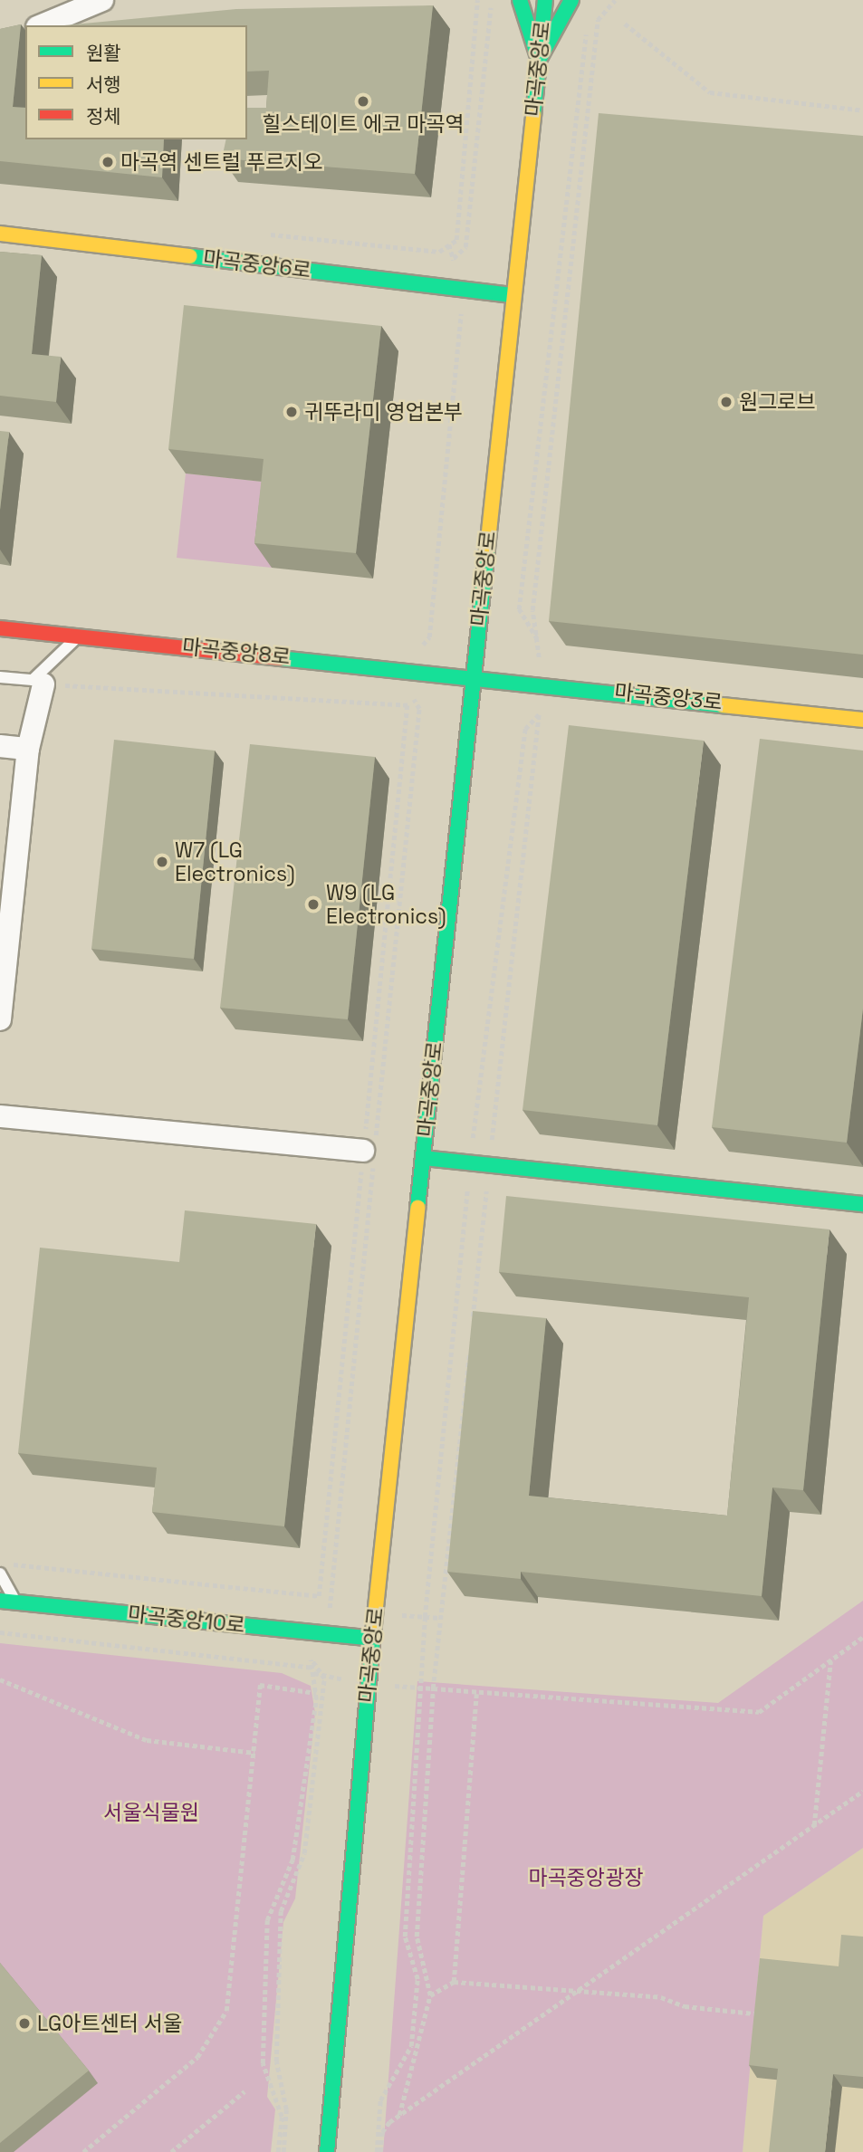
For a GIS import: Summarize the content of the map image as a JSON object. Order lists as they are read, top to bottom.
{
  "streets": {
    "main road": [
      "마곡중앙로",
      "마곡중앙6로",
      "마곡중앙8로",
      "마곡중앙3로",
      "마곡중앙10로"
    ]
  },
  "crossings": [
    ["마곡중앙로", "마곡중앙6로"],
    ["마곡중앙로", "마곡중앙8로"],
    ["마곡중앙로", "마곡중앙3로"],
    ["마곡중앙로", "마곡중앙10로"],
    ["마곡중앙8로", "마곡중앙3로"]
  ],
  "parks": ["서울식물원", "마곡중앙광장"],
  "places": [
    "힐스테이트 에코 마곡역",
    "마곡역 센트럴 푸르지오",
    "원그로브",
    "귀뚜라미 영업본부",
    "W7 (LG Electronics)",
    "W9 (LG Electronics)",
    "LG아트센터 서울"
  ],
  "legend": ["원활", "서행", "정체"]
}
